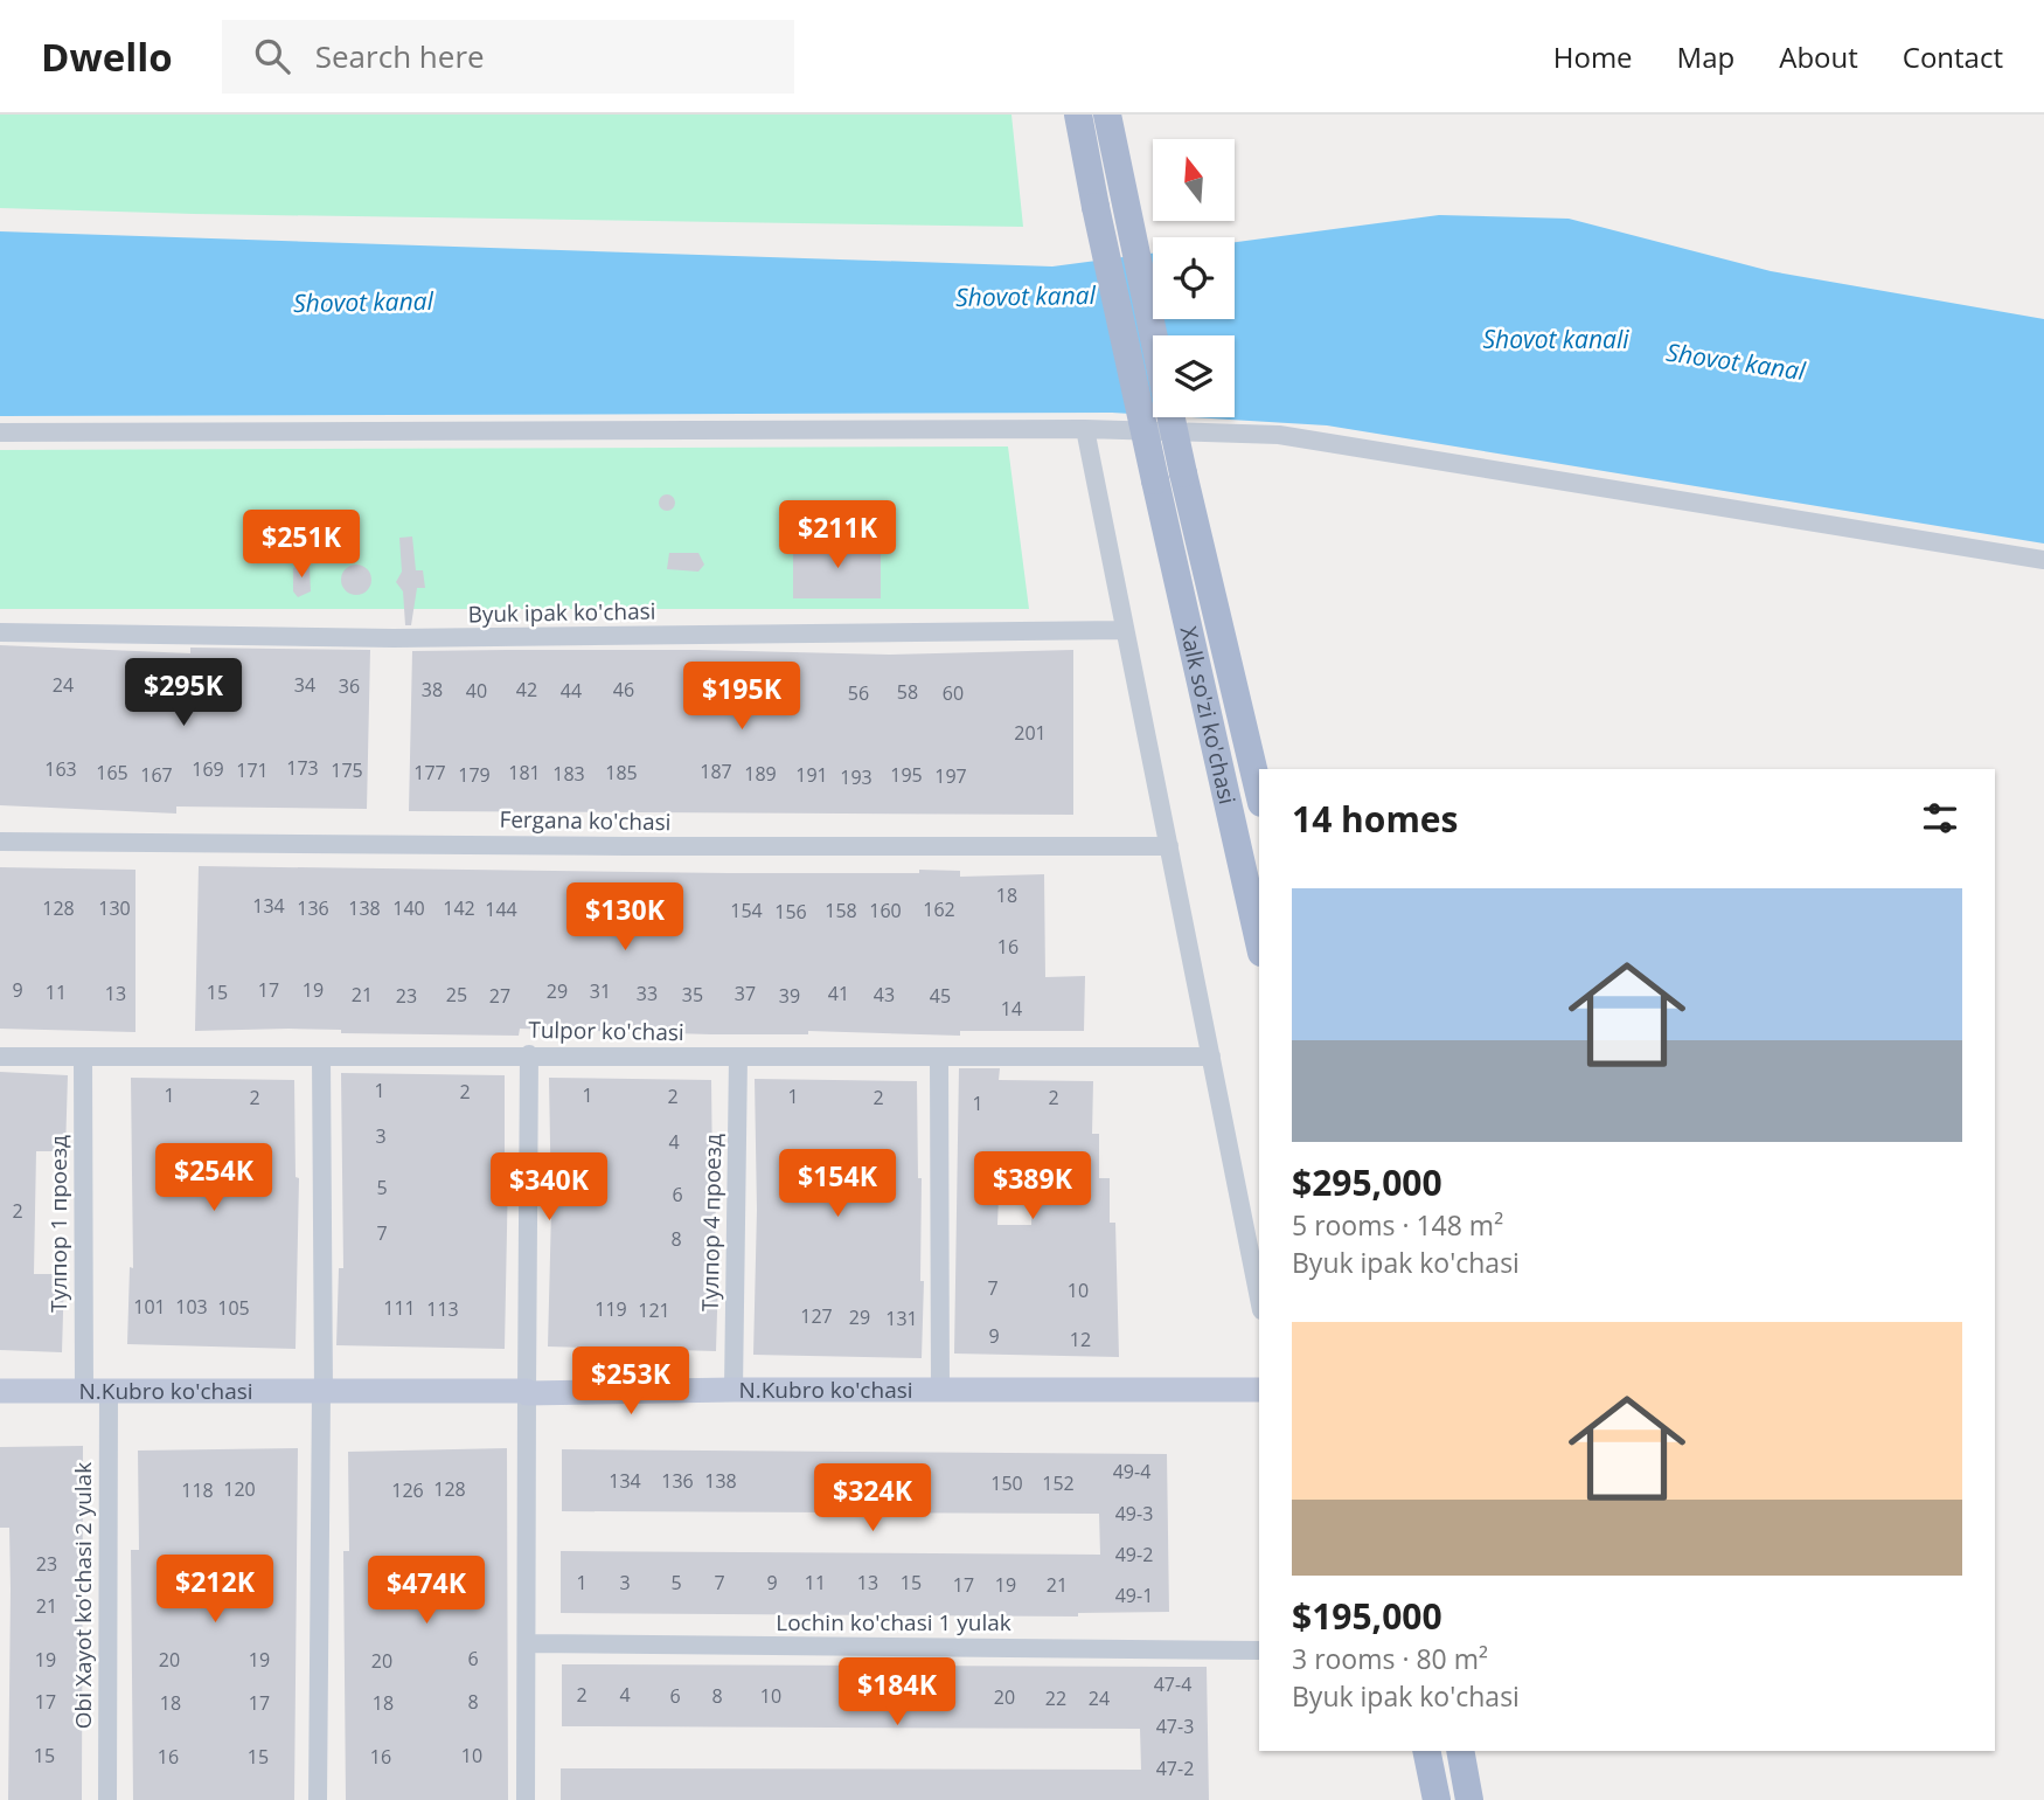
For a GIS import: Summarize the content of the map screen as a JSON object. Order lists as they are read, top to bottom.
{
  "streets": {
    "main road": ["Xalk so'zi ko'chasi"],
    "street": [
      "Byuk ipak ko'chasi",
      "Fergana ko'chasi",
      "Tulpor ko'chasi",
      "Тулпор 4 проезд",
      "Тулпор 1 проезд",
      "N.Kubro ko'chasi",
      "Obi Xayot ko'chasi 2 yulak",
      "Lochin ko'chasi 1 yulak"
    ]
  },
  "crossings": [
    ["Tulpor ko'chasi", "Тулпор 4 проезд"],
    ["Tulpor ko'chasi", "Тулпор 1 проезд"],
    ["Тулпор 4 проезд", "N.Kubro ko'chasi"],
    ["Тулпор 1 проезд", "N.Kubro ko'chasi"],
    ["Тулпор 1 проезд", "Obi Xayot ko'chasi 2 yulak"],
    ["N.Kubro ko'chasi", "Obi Xayot ko'chasi 2 yulak"]
  ],
  "water": ["Shovot kanal", "Shovot kanali"],
  "house_numbers": [
    "24",
    "34",
    "36",
    "38",
    "42",
    "46",
    "40",
    "44",
    "58",
    "56",
    "60",
    "201",
    "173",
    "163",
    "169",
    "171",
    "175",
    "187",
    "165",
    "177",
    "181",
    "185",
    "183",
    "189",
    "167",
    "179",
    "191",
    "195",
    "197",
    "193",
    "18",
    "134",
    "128",
    "130",
    "136",
    "138",
    "140",
    "142",
    "144",
    "162",
    "154",
    "158",
    "160",
    "156",
    "16",
    "9",
    "17",
    "19",
    "29",
    "31",
    "11",
    "15",
    "13",
    "33",
    "37",
    "41",
    "21",
    "25",
    "35",
    "43",
    "23",
    "27",
    "39",
    "45",
    "14",
    "1",
    "2",
    "1",
    "1",
    "2",
    "1",
    "2",
    "2",
    "2",
    "1",
    "3",
    "4",
    "5",
    "6",
    "2",
    "7",
    "8",
    "7",
    "10",
    "101",
    "103",
    "105",
    "111",
    "113",
    "119",
    "121",
    "127",
    "29",
    "131",
    "9",
    "12",
    "49-4",
    "134",
    "136",
    "138",
    "150",
    "152",
    "120",
    "128",
    "118",
    "126",
    "49-3",
    "49-2",
    "23",
    "1",
    "3",
    "5",
    "7",
    "9",
    "11",
    "13",
    "15",
    "17",
    "19",
    "21",
    "49-1",
    "21",
    "6",
    "19",
    "20",
    "19",
    "20",
    "47-4",
    "2",
    "4",
    "6",
    "8",
    "10",
    "20",
    "22",
    "24",
    "17",
    "8",
    "18",
    "17",
    "18",
    "47-3",
    "15",
    "10",
    "16",
    "15",
    "16",
    "47-2"
  ],
  "north": "top",
  "page": {
    "header": "Dwello",
    "search": "Search here",
    "nav": [
      "Home",
      "Map",
      "About",
      "Contact"
    ],
    "price": [
      "$211K",
      "$251K",
      "$295K",
      "$195K",
      "$130K",
      "$254K",
      "$154K",
      "$389K",
      "$340K",
      "$253K",
      "$324K",
      "$212K",
      "$474K",
      "$184K"
    ],
    "heading": "14 homes",
    "list": [
      {
        "name": "$295,000",
        "note": "5 rooms · 148 m² · Byuk ipak ko'chasi"
      },
      {
        "name": "$195,000",
        "note": "3 rooms · 80 m² · Byuk ipak ko'chasi"
      }
    ]
  }
}
